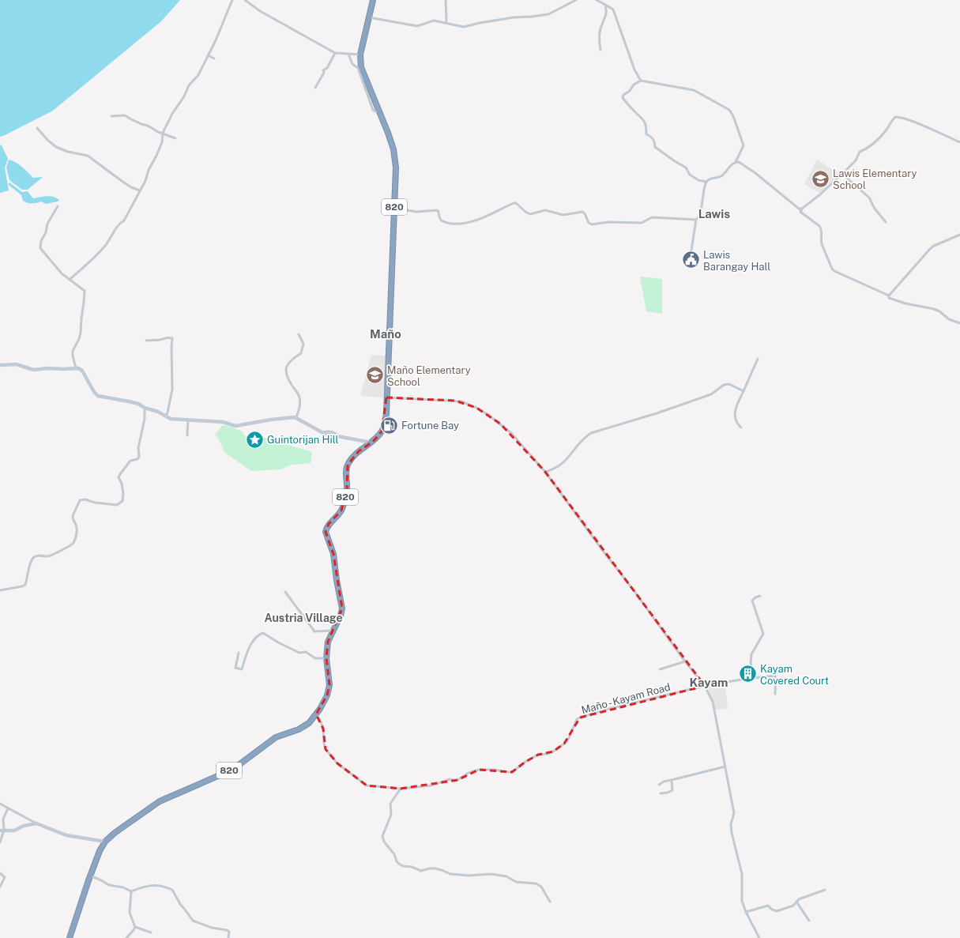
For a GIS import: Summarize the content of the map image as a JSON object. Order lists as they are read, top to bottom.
{
  "streets": {
    "highway": ["820"],
    "street": ["Maño - Kayam Road"]
  },
  "crossings": [
    ["820", "Maño - Kayam Road"]
  ],
  "districts": [
    "Lawis",
    "Maño",
    "Austria Village",
    "Kayam"
  ],
  "places": {
    "school or university": ["Lawis Elementary School", "Maño Elementary School"],
    "public building": ["Lawis Barangay Hall"],
    "fuel station": ["Fortune Bay"],
    "place": ["Guintorijan Hill"],
    "building": ["Kayam Covered Court"]
  }
}
